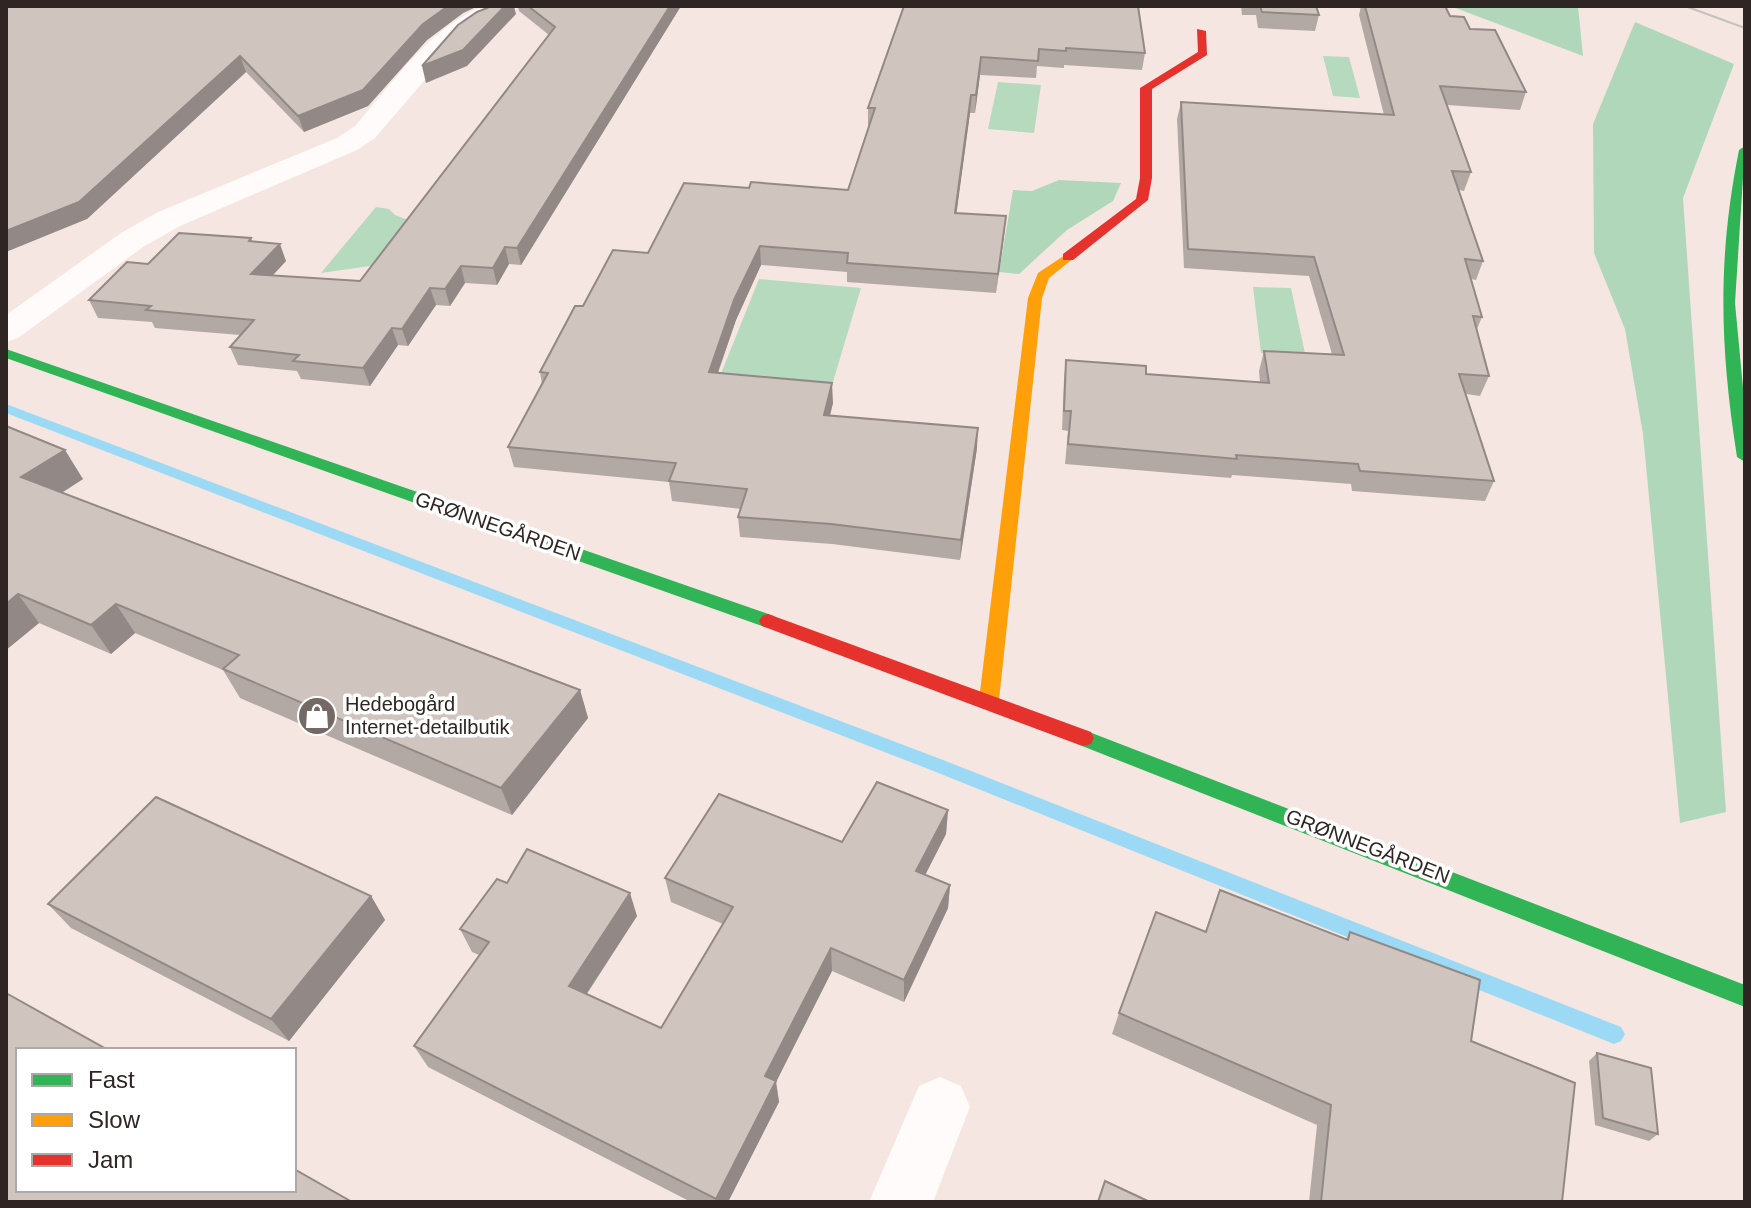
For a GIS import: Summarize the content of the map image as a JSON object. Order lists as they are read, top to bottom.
{
  "streets": {
    "street": ["GRØNNEGÅRDEN"]
  },
  "places": {
    "shop": ["Hedebogård Internet-detailbutik"]
  },
  "legend": ["Fast", "Slow", "Jam"]
}
